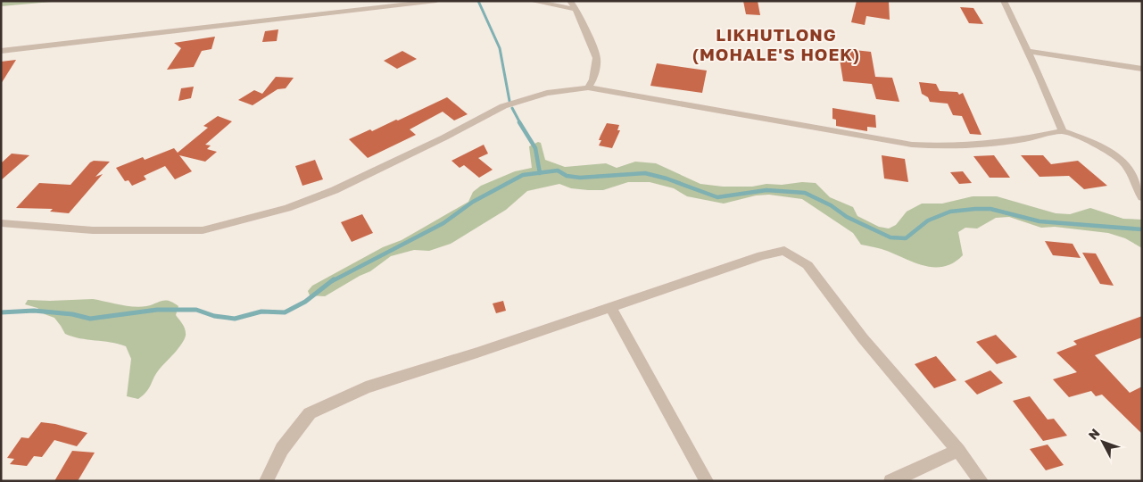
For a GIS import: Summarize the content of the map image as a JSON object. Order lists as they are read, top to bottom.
{
  "districts": ["LIKHUTLONG (MOHALE'S HOEK)"],
  "north": "top left"
}
